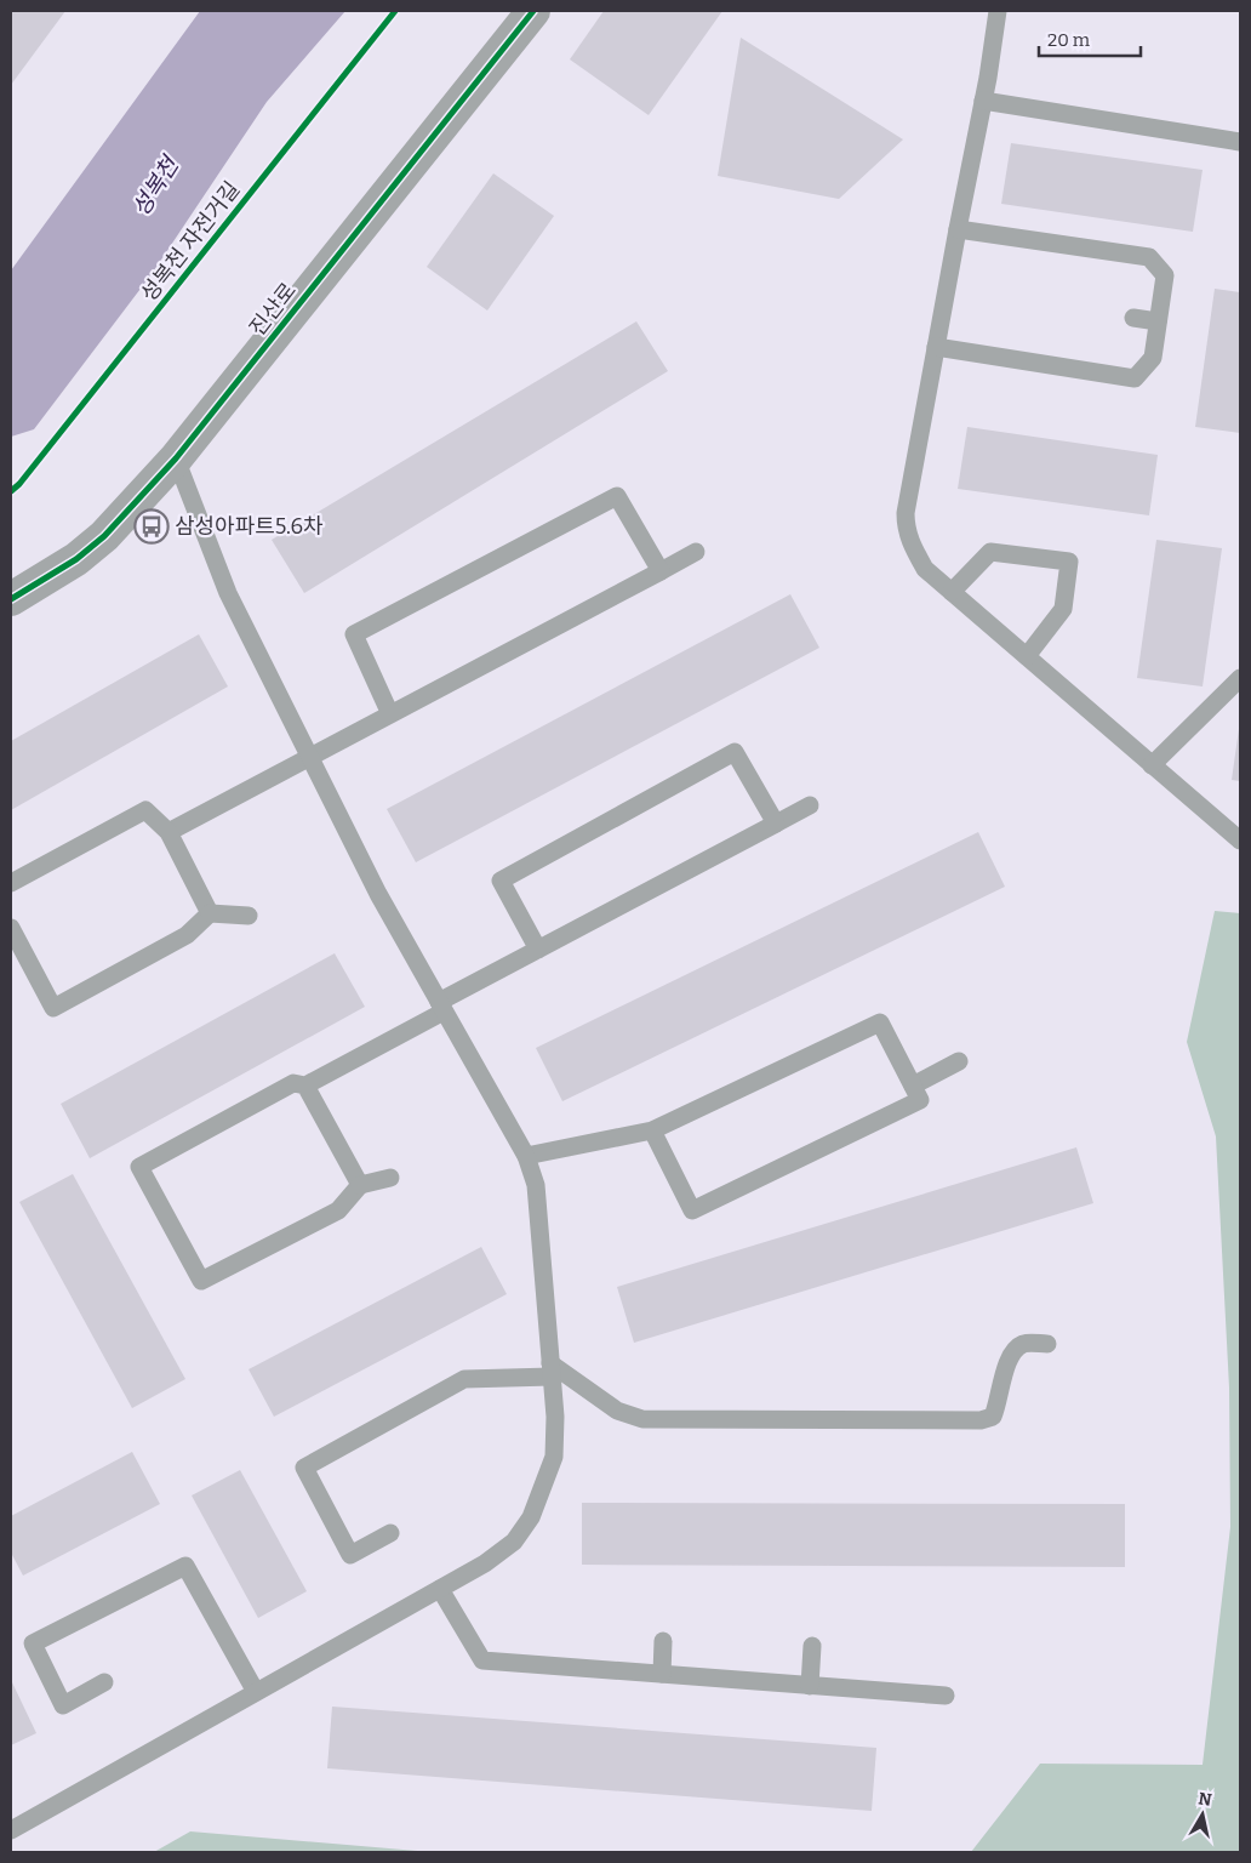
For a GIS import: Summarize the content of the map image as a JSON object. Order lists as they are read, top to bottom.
{
  "streets": {
    "street": ["진산로"],
    "cycle path": ["성복천 자전거길"]
  },
  "water": ["성복천"],
  "places": {
    "bus stop": ["삼성아파트5.6차"]
  },
  "scale_bar": "20 m",
  "north": "top"
}
